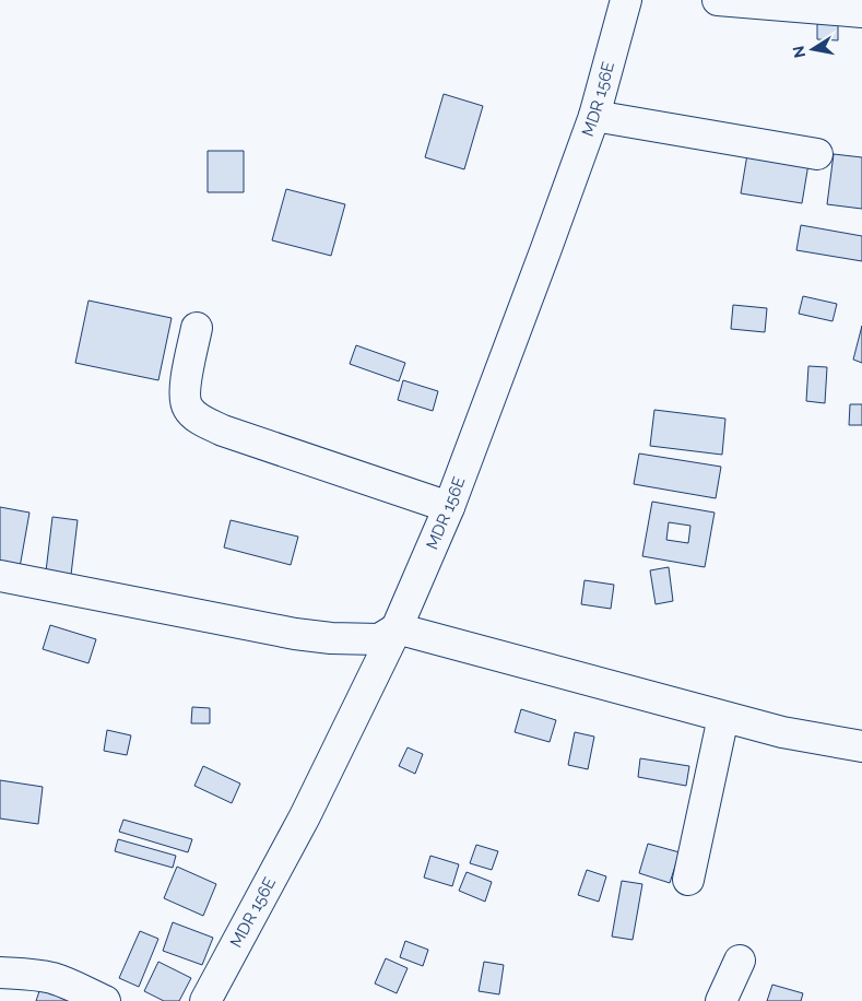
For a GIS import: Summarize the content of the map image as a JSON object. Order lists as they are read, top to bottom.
{
  "streets": {
    "street": ["MDR 156E"]
  },
  "north": "left"
}
